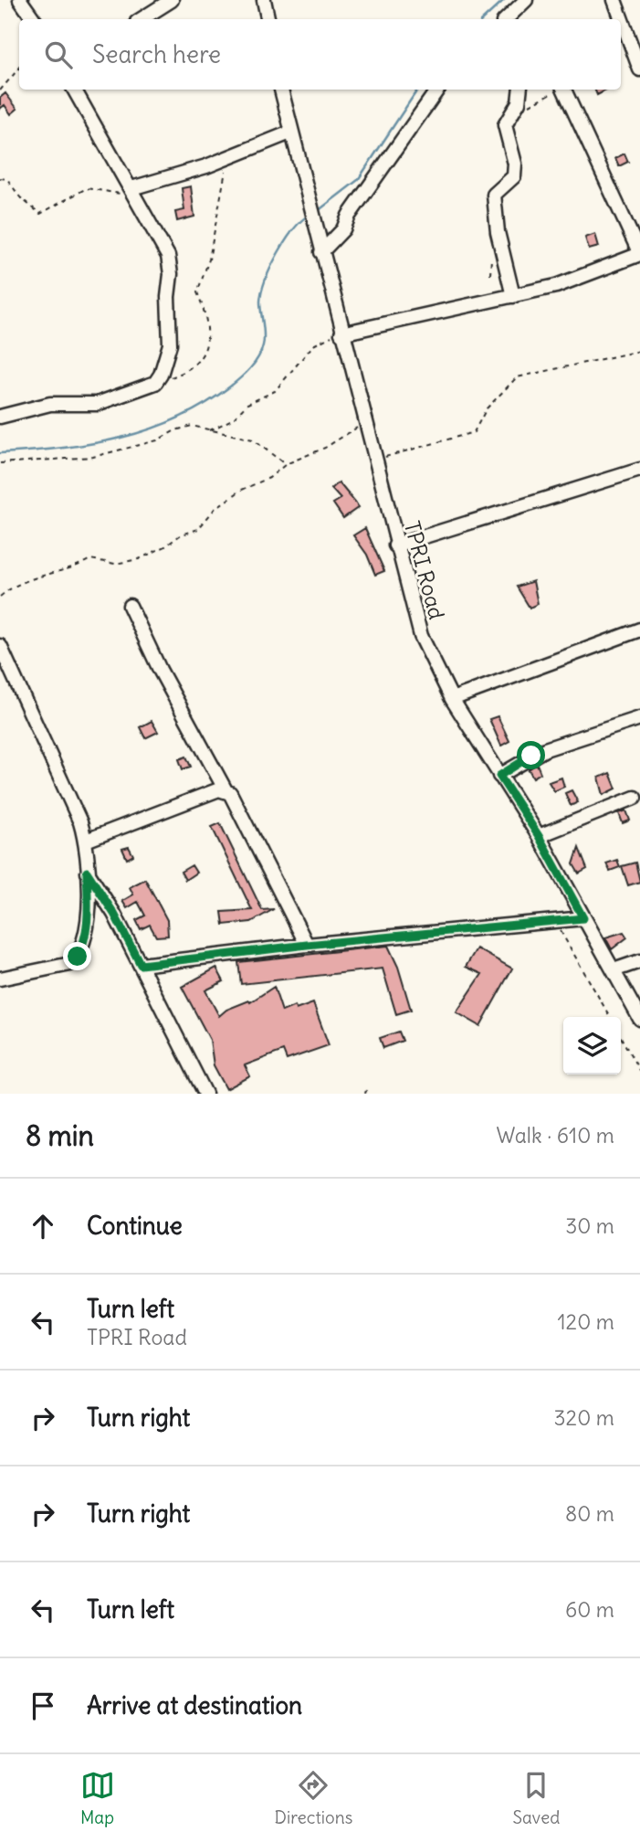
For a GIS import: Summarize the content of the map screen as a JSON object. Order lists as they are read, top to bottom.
{
  "streets": {
    "street": ["TPRI Road"]
  },
  "page": {
    "search": "Search here",
    "heading": ["8 min", "Walk · 610 m"],
    "list": [
      ["Continue", "30 m"],
      ["Turn left", "TPRI Road", "120 m"],
      ["Turn right", "320 m"],
      ["Turn right", "80 m"],
      ["Turn left", "60 m"],
      "Arrive at destination"
    ],
    "nav": ["Map", "Directions", "Saved"]
  }
}
